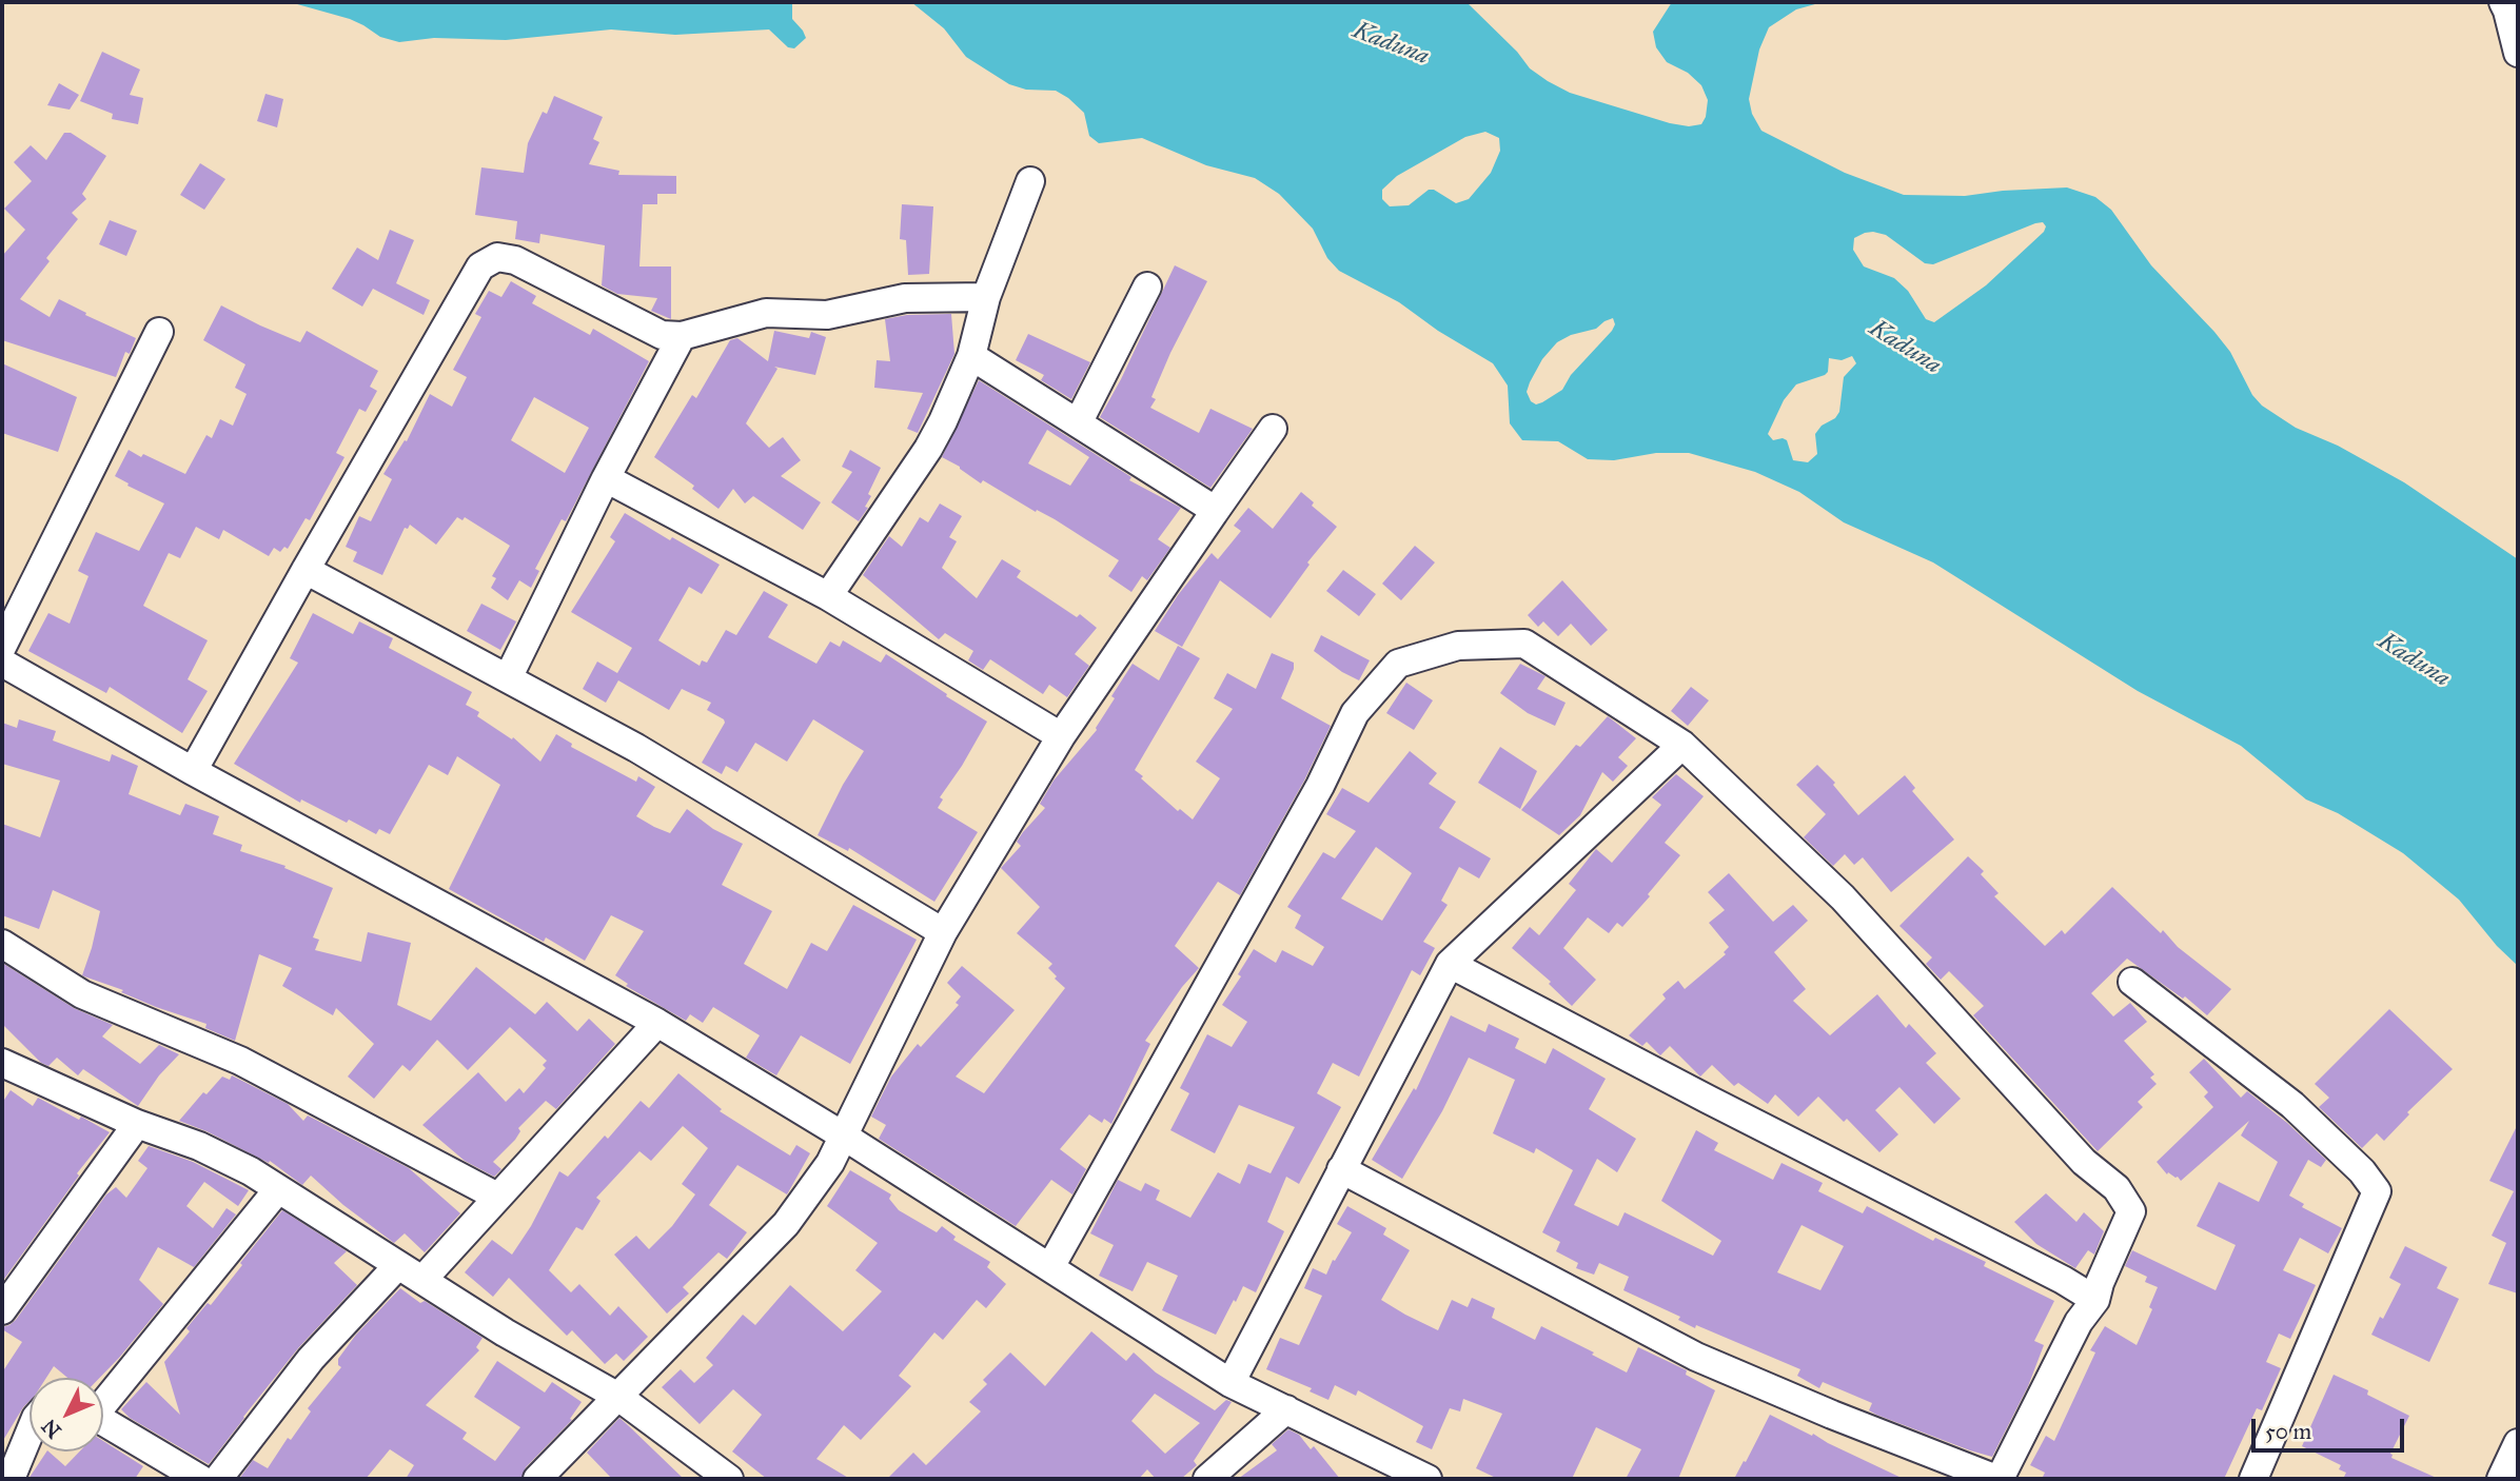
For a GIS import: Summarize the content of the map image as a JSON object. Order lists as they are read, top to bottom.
{
  "water": ["Kaduna"],
  "scale_bar": "50 m",
  "north": "bottom left"
}
